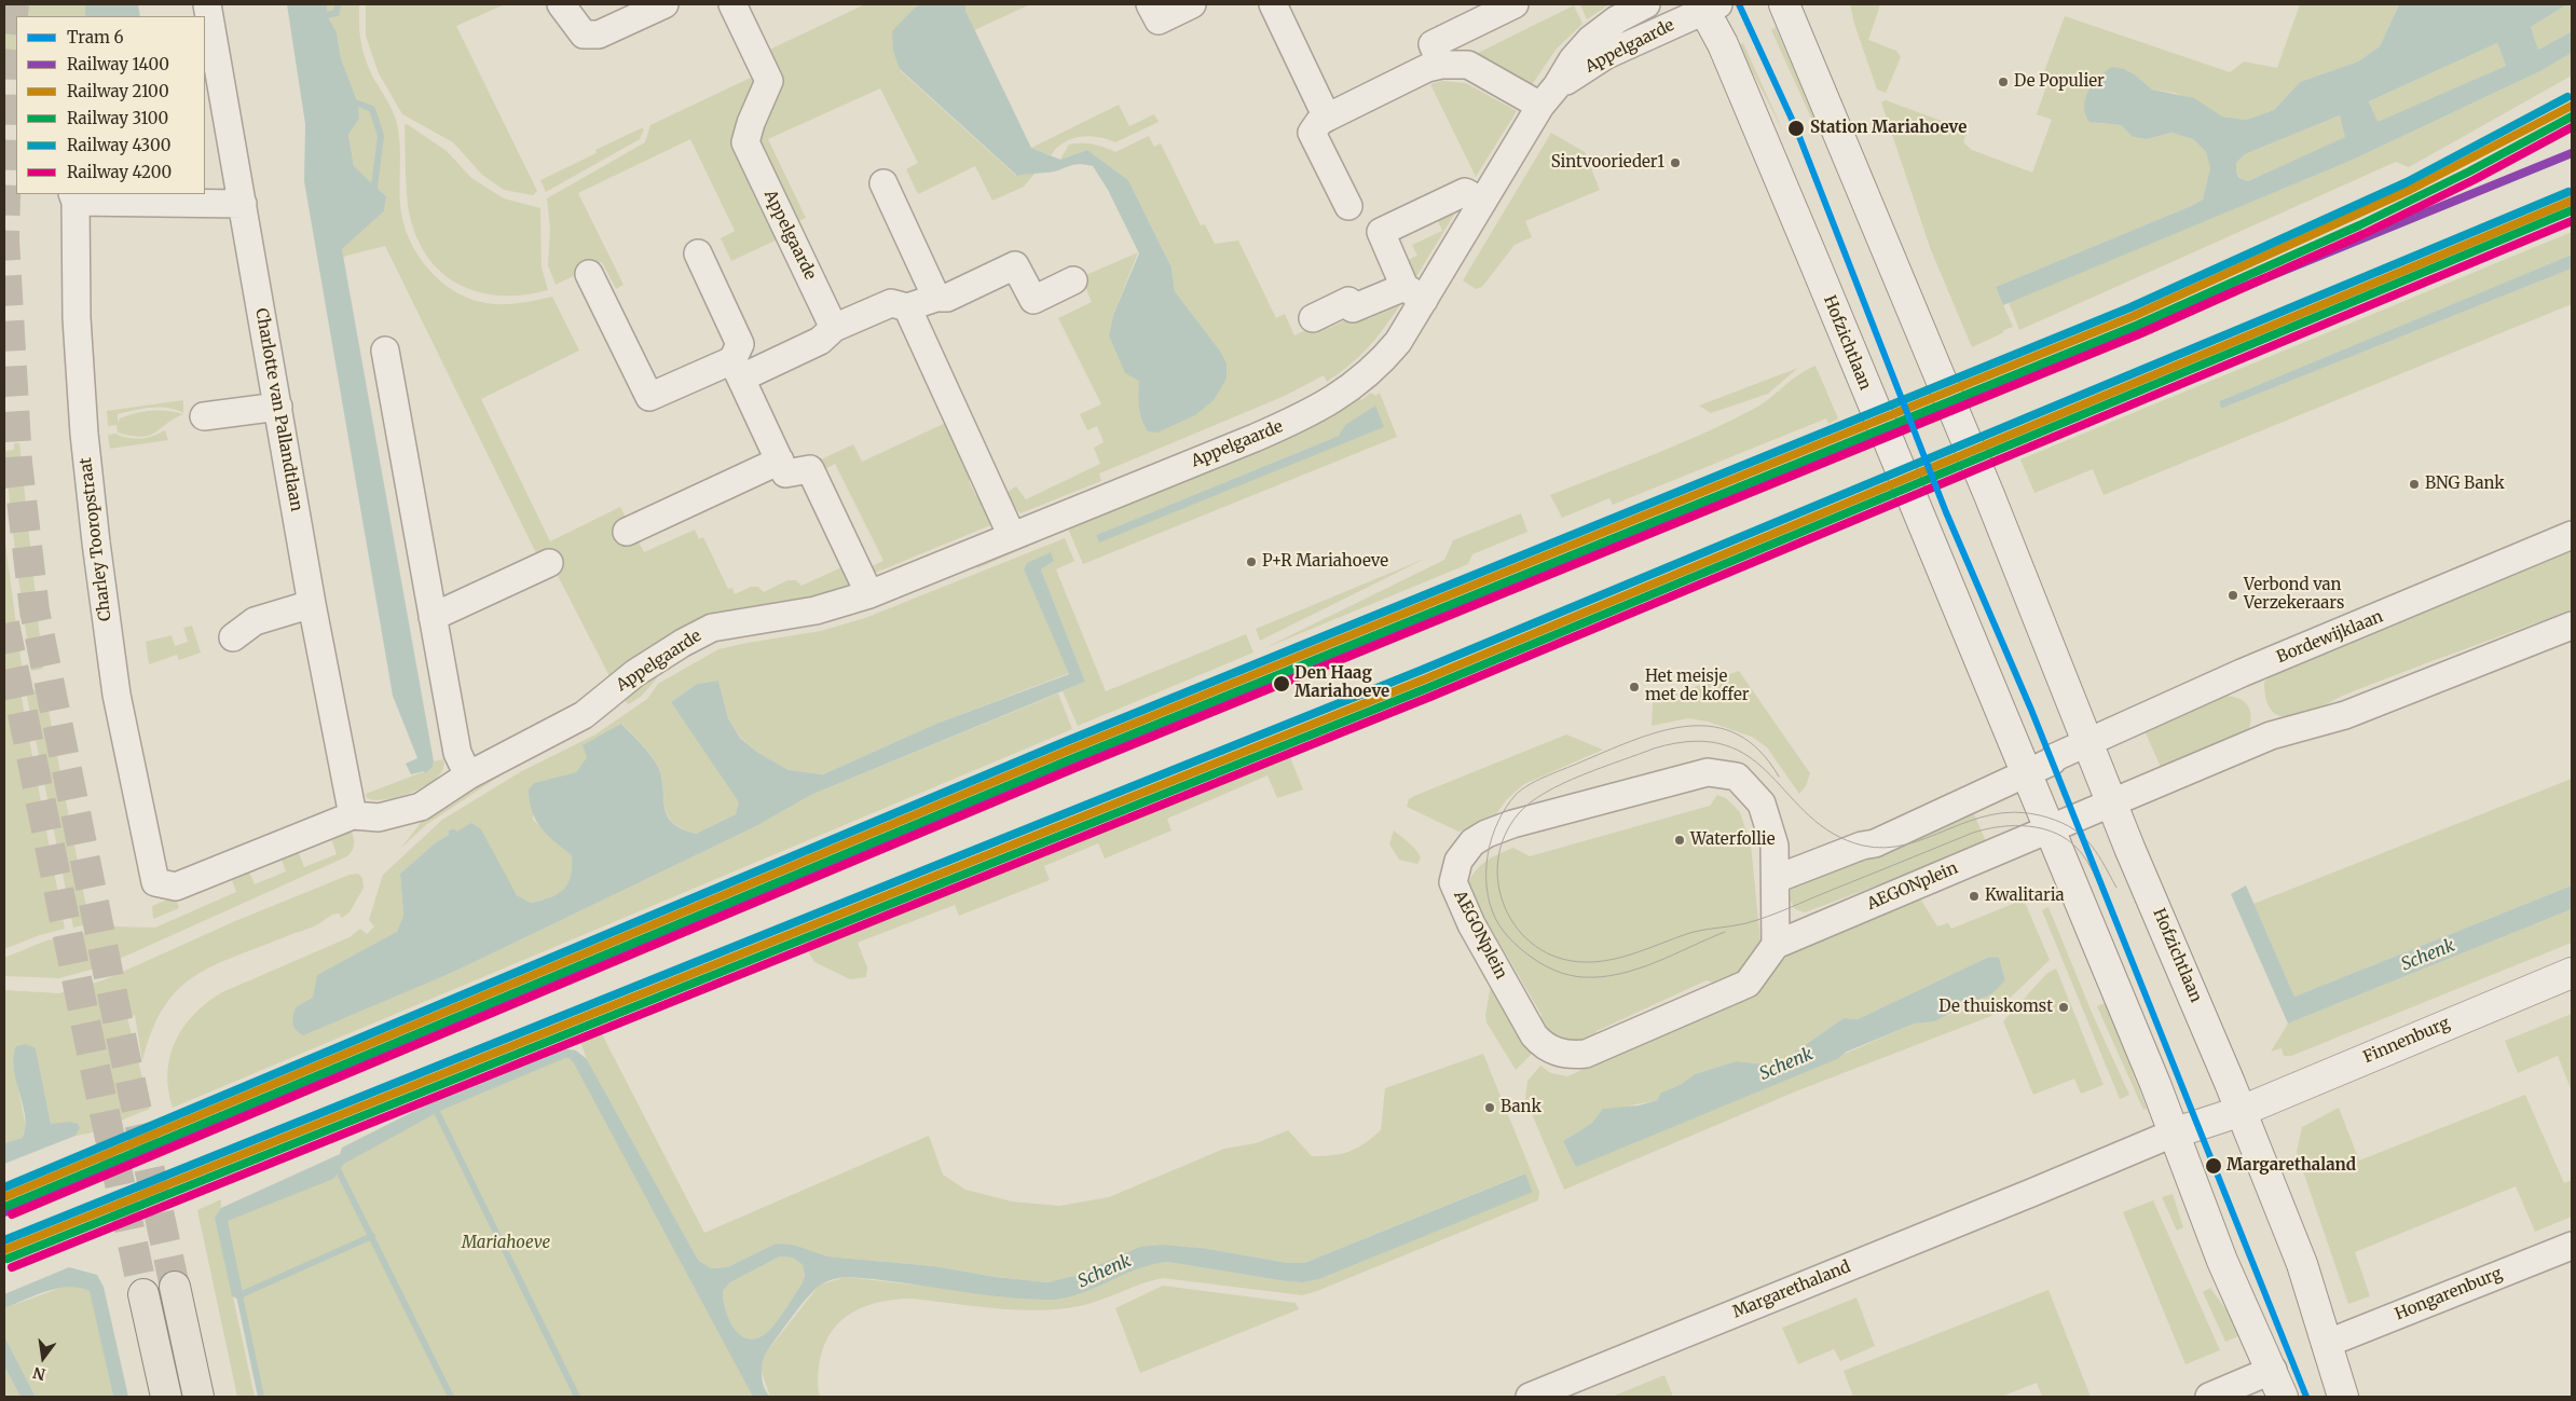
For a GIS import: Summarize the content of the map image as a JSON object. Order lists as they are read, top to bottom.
{
  "streets": {
    "main road": ["Hofzichtlaan", "Finnenburg"],
    "street": [
      "Appelgaarde",
      "Charlotte van Pallandtlaan",
      "Charley Tooropstraat",
      "Bordewijklaan",
      "AEGONplein",
      "Margarethaland",
      "Hongarenburg"
    ]
  },
  "crossings": [
    ["Appelgaarde", "Hofzichtlaan"],
    ["Appelgaarde", "Charlotte van Pallandtlaan"],
    ["Appelgaarde", "Charley Tooropstraat"],
    ["Hofzichtlaan", "Bordewijklaan"],
    ["Hofzichtlaan", "AEGONplein"],
    ["Hofzichtlaan", "Finnenburg"],
    ["Hofzichtlaan", "Margarethaland"],
    ["Hofzichtlaan", "Hongarenburg"],
    ["Charlotte van Pallandtlaan", "Charley Tooropstraat"]
  ],
  "water": ["Schenk"],
  "parks": ["Mariahoeve"],
  "places": [
    "De Populier",
    "Station Mariahoeve",
    "Sintvoorieder1",
    "BNG Bank",
    "P+R Mariahoeve",
    "Verbond van Verzekeraars",
    "Den Haag Mariahoeve",
    "Het meisje met de koffer",
    "Waterfollie",
    "Kwalitaria",
    "De thuiskomst",
    "Bank",
    "Margarethaland"
  ],
  "lines": [
    "tram line 6",
    "rail line 4300",
    "rail line 2100",
    "rail line 3100",
    "rail line 4200",
    "rail line 1400"
  ],
  "legend": [
    "Tram 6",
    "Railway 1400",
    "Railway 2100",
    "Railway 3100",
    "Railway 4300",
    "Railway 4200"
  ],
  "north": "bottom"
}
